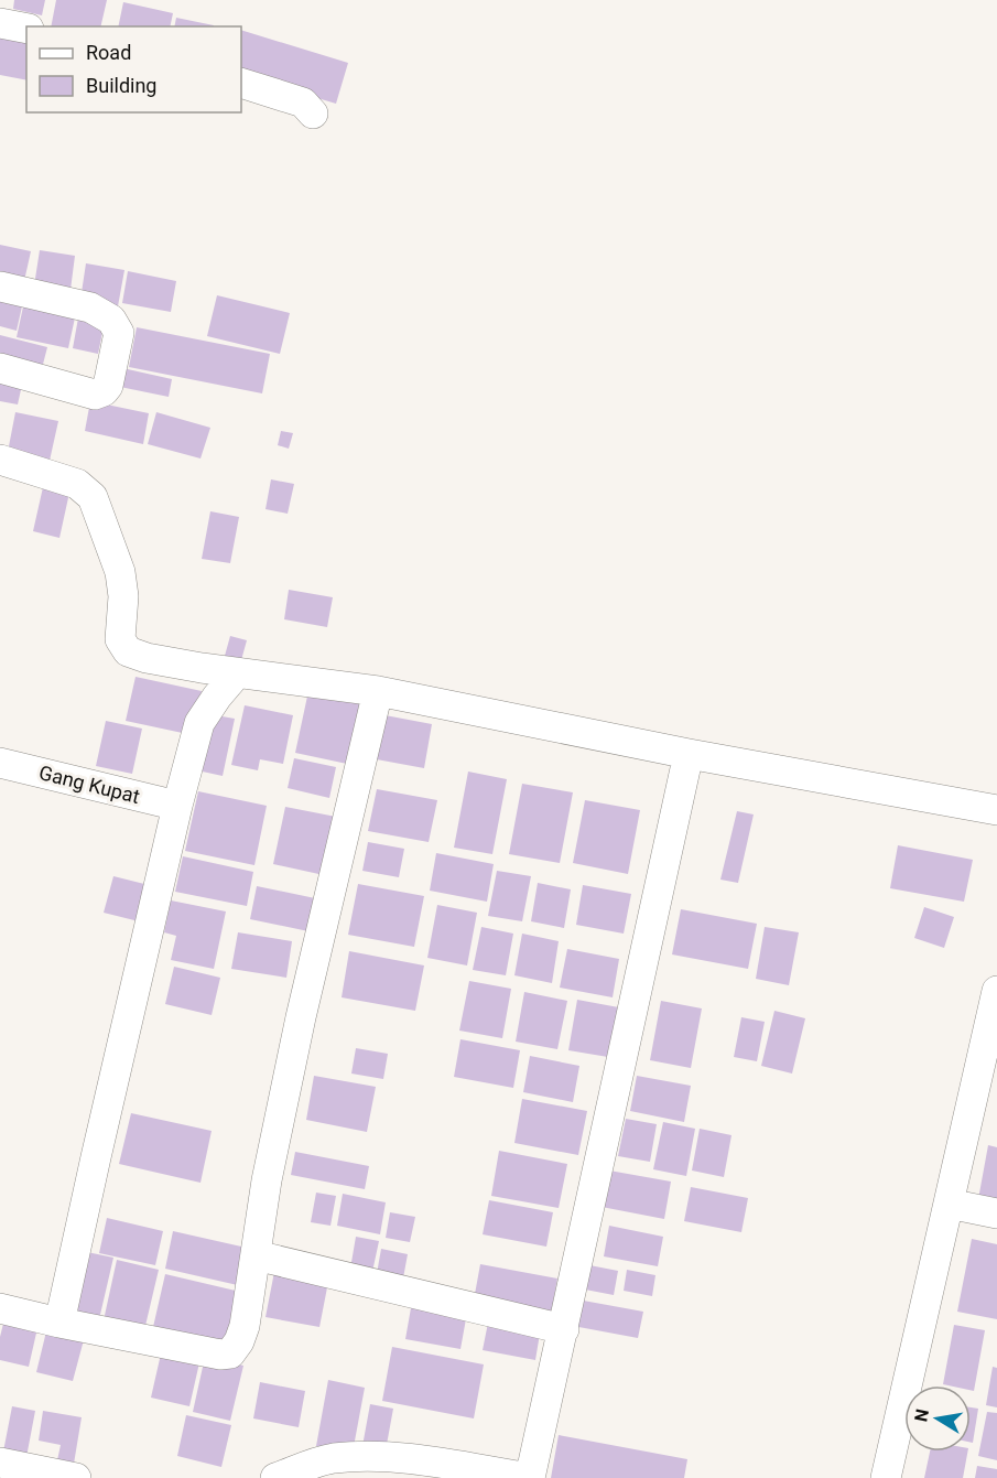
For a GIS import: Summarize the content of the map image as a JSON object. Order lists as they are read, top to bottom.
{
  "streets": {
    "street": ["Gang Kupat"]
  },
  "legend": ["Road", "Building"],
  "north": "left"
}
